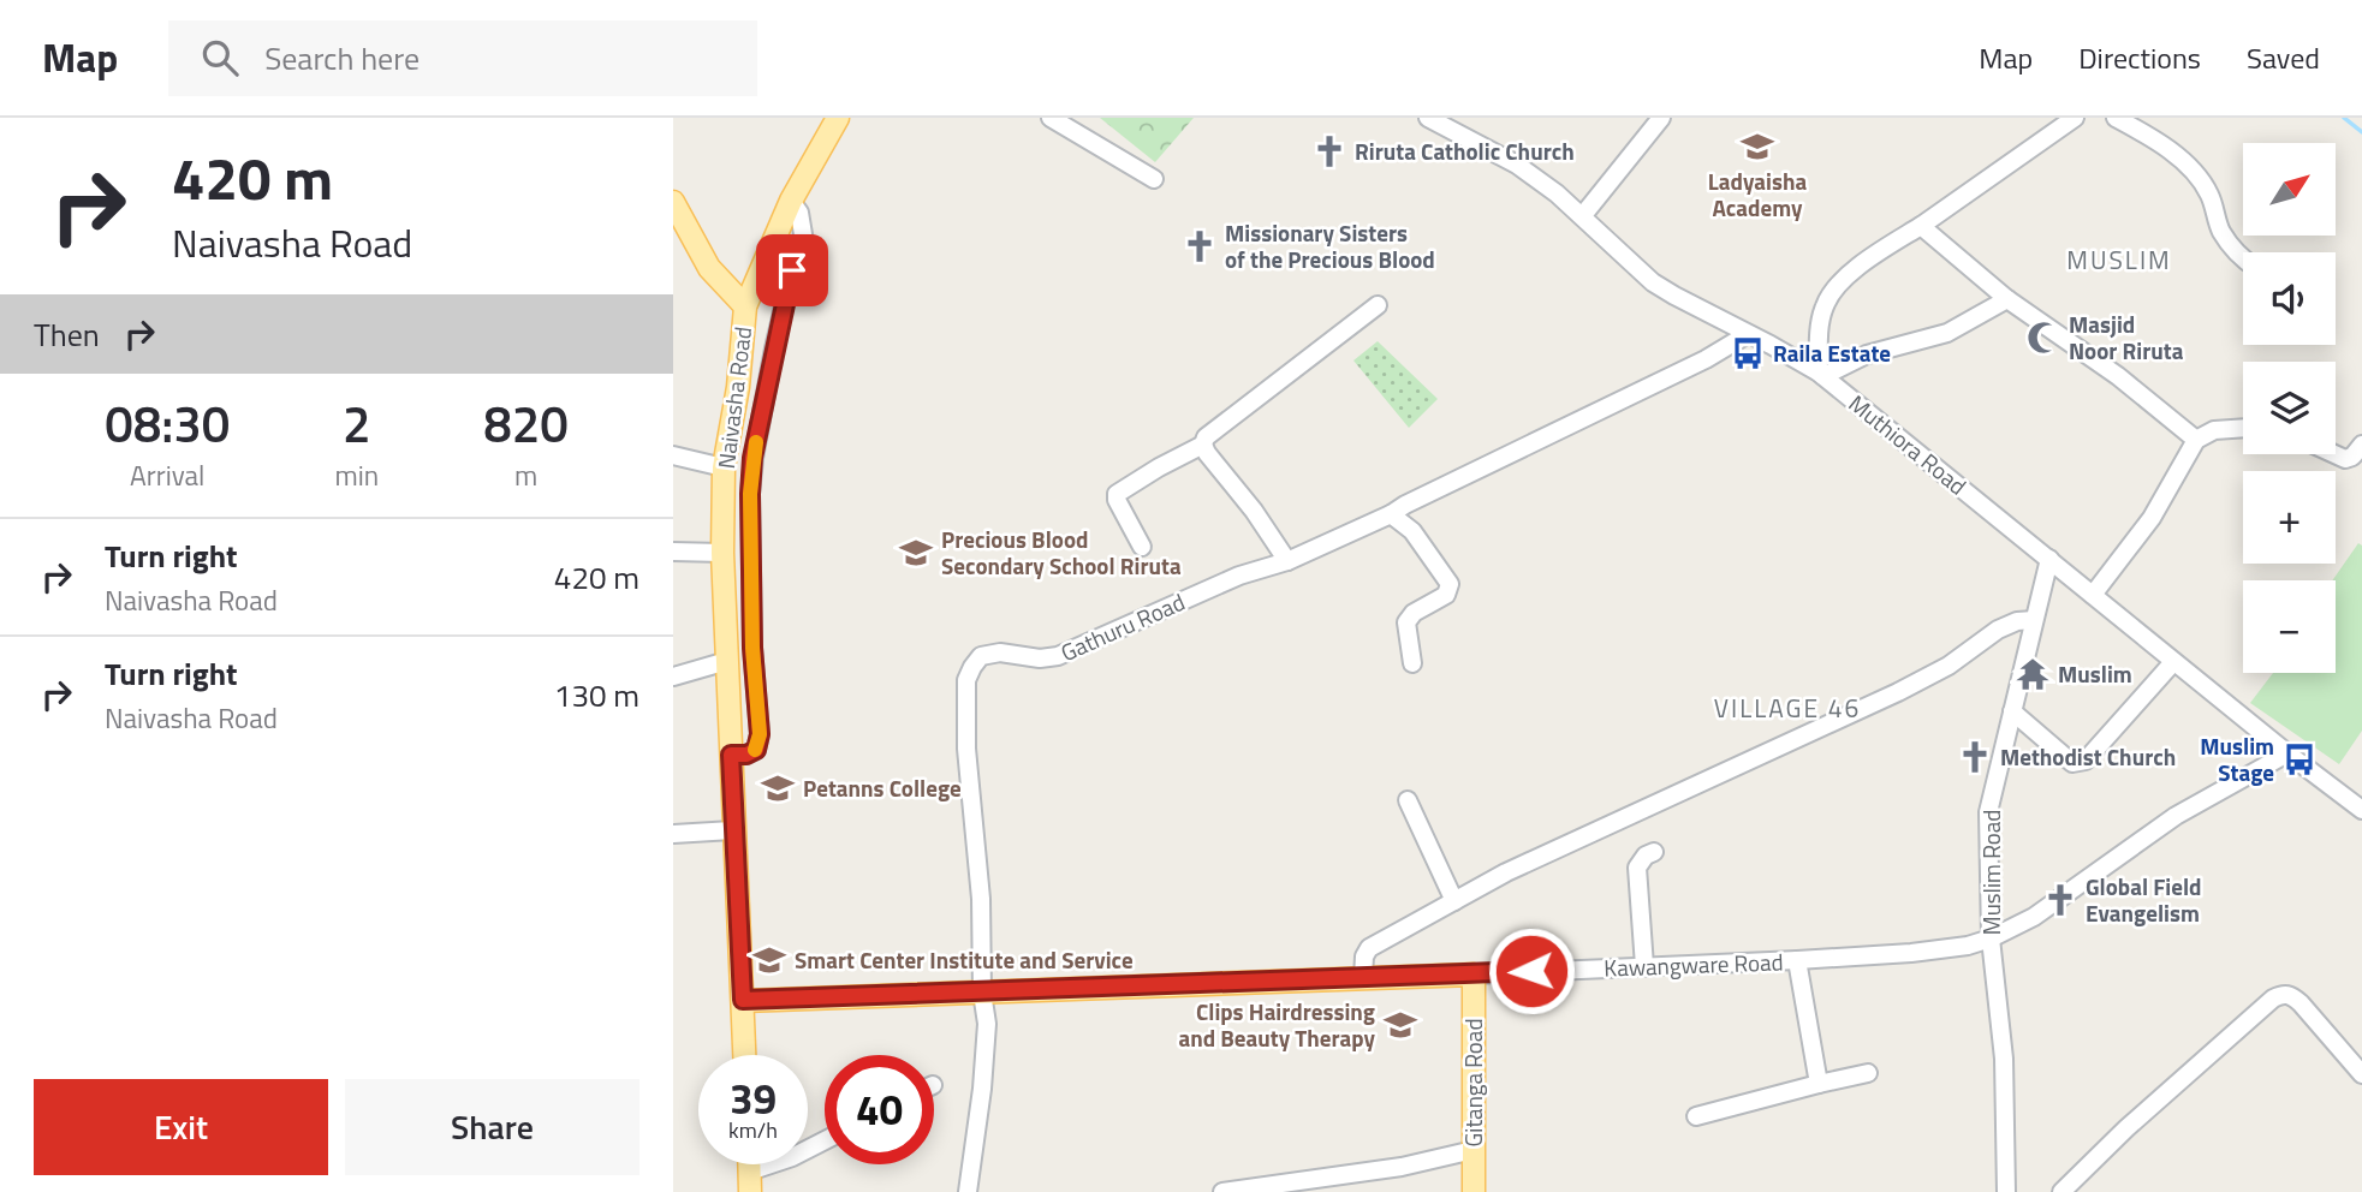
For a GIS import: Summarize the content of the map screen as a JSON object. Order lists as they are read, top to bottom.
{
  "streets": {
    "main road": ["Naivasha Road", "Kawangware Road", "Gitanga Road"],
    "street": ["Muthiora Road", "Gathuru Road", "Muslim Road"]
  },
  "crossings": [
    ["Naivasha Road", "Kawangware Road"],
    ["Muthiora Road", "Gathuru Road"],
    ["Muthiora Road", "Muslim Road"],
    ["Muthiora Road", "Kawangware Road"],
    ["Gathuru Road", "Kawangware Road"],
    ["Muslim Road", "Kawangware Road"],
    ["Kawangware Road", "Gitanga Road"]
  ],
  "districts": ["MUSLIM", "VILLAGE 46"],
  "places": {
    "school or university": [
      "Ladyaisha Academy",
      "Precious Blood Secondary School Riruta",
      "Petanns College",
      "Smart Center Institute and Service",
      "Clips Hairdressing and Beauty Therapy"
    ],
    "church": [
      "Riruta Catholic Church",
      "Missionary Sisters of the Precious Blood",
      "Methodist Church",
      "Global Field Evangelism"
    ],
    "mosque": ["Masjid Noor Riruta"],
    "bus stop": ["Raila Estate", "Muslim Stage"],
    "temple": ["Muslim"]
  },
  "north": "top right",
  "page": {
    "header": "Map",
    "search": "Search here",
    "nav": ["Map", "Directions", "Saved"],
    "turn": ["420 m", "Naivasha Road"],
    "map_buttons": ["+", "−"],
    "then": "Then",
    "eta": [
      "08:30",
      "Arrival",
      "2",
      "min",
      "820",
      "m"
    ],
    "list": [
      {
        "name": "Turn right",
        "note": "Naivasha Road",
        "value": "420 m"
      },
      {
        "name": "Turn right",
        "note": "Naivasha Road",
        "value": "130 m"
      }
    ],
    "speed": "39 km/h",
    "limit": "40",
    "buttons": ["Exit", "Share"]
  }
}
